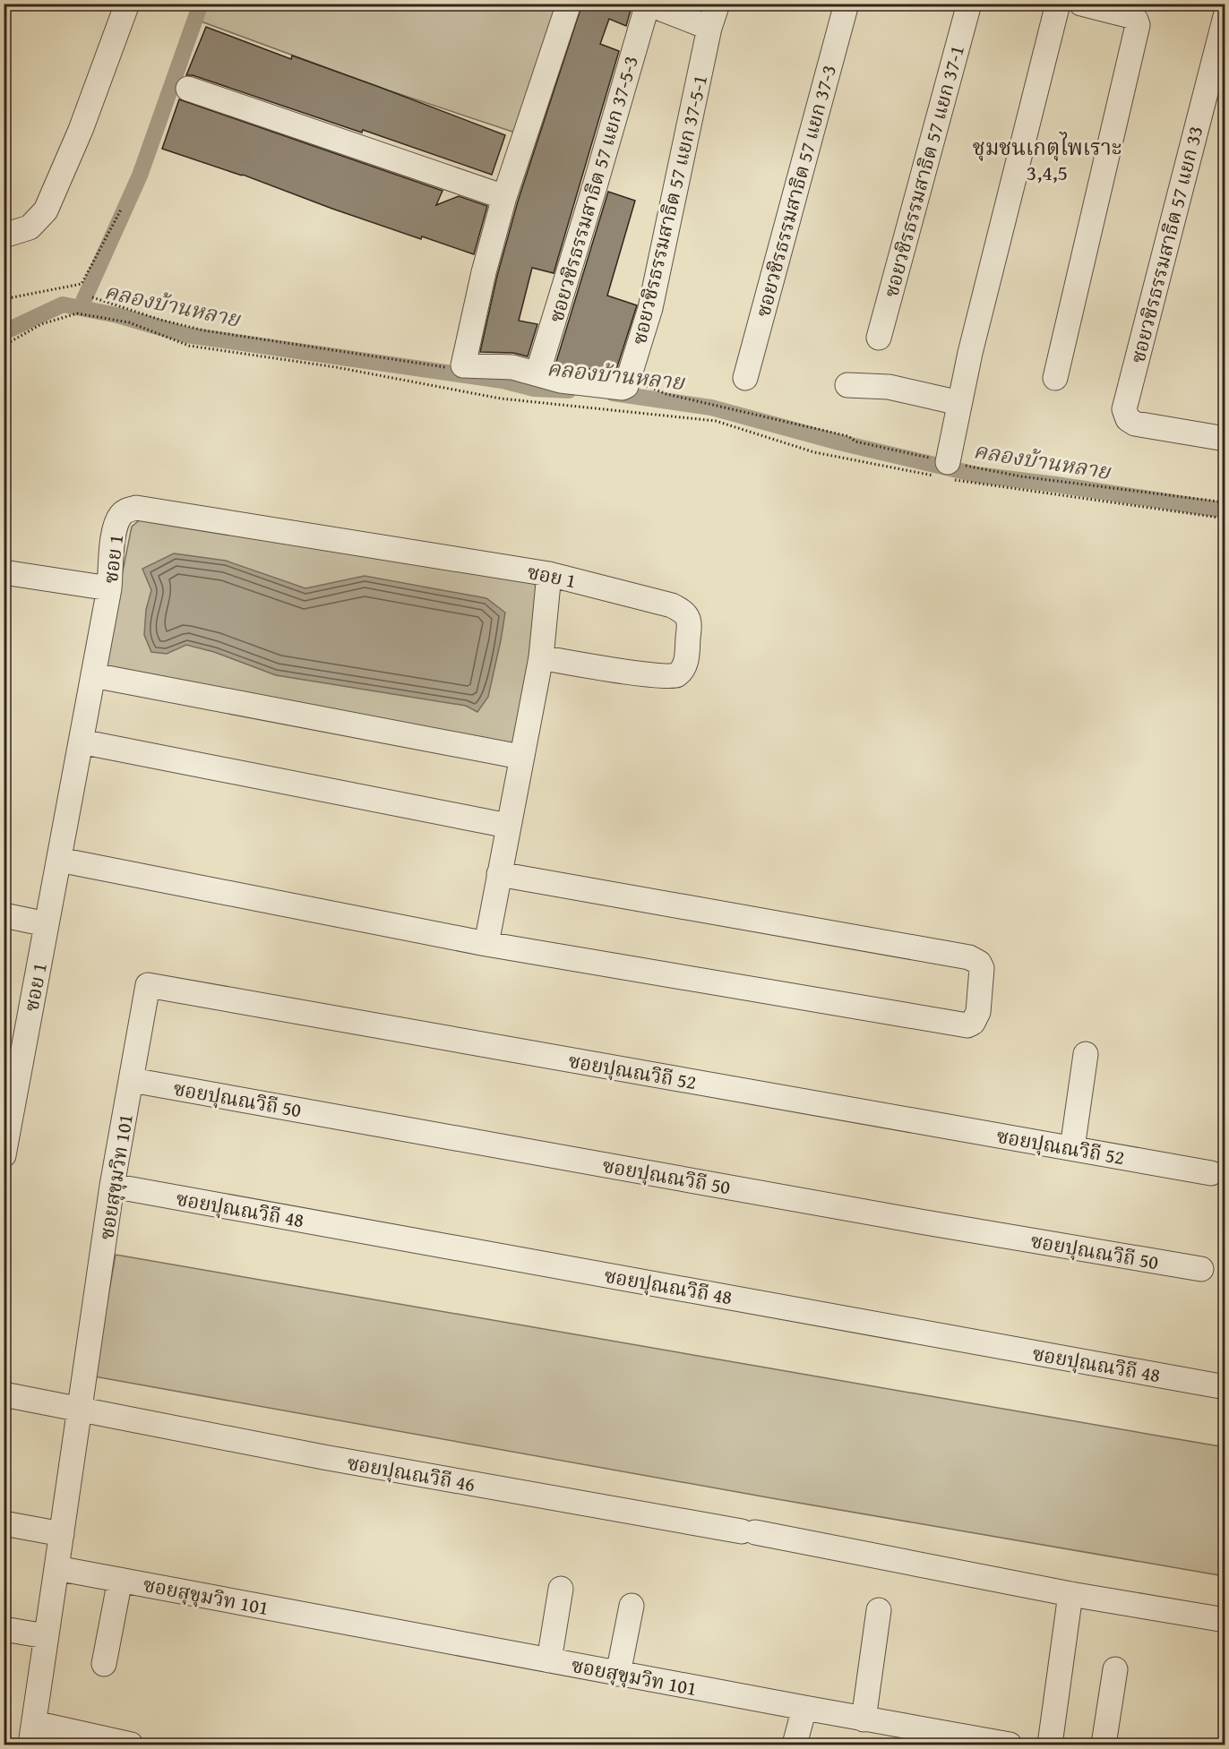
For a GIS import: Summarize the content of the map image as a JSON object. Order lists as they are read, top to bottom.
{
  "streets": {
    "street": [
      "ซอยวชิรธรรมสาธิต 57 แยก 37-1",
      "ซอยวชิรธรรมสาธิต 57 แยก 37-5-3",
      "ซอยวชิรธรรมสาธิต 57 แยก 37-3",
      "ซอยวชิรธรรมสาธิต 57 แยก 37-5-1",
      "ซอยวชิรธรรมสาธิต 57 แยก 33",
      "ซอย 1",
      "ซอยปุณณวิถี 52",
      "ซอยปุณณวิถี 50",
      "ซอยสุขุมวิท 101",
      "ซอยปุณณวิถี 48",
      "ซอยปุณณวิถี 46"
    ]
  },
  "crossings": [
    ["ซอยวชิรธรรมสาธิต 57 แยก 37-5-3", "ซอยวชิรธรรมสาธิต 57 แยก 37-5-1"],
    ["ซอยปุณณวิถี 52", "ซอยปุณณวิถี 50"],
    ["ซอยปุณณวิถี 52", "ซอยสุขุมวิท 101"],
    ["ซอยปุณณวิถี 50", "ซอยสุขุมวิท 101"],
    ["ซอยสุขุมวิท 101", "ซอยปุณณวิถี 48"],
    ["ซอยสุขุมวิท 101", "ซอยปุณณวิถี 46"]
  ],
  "districts": ["ชุมชนเกตุไพเราะ 3,4,5"],
  "water": ["คลองบ้านหลาย"]
}
